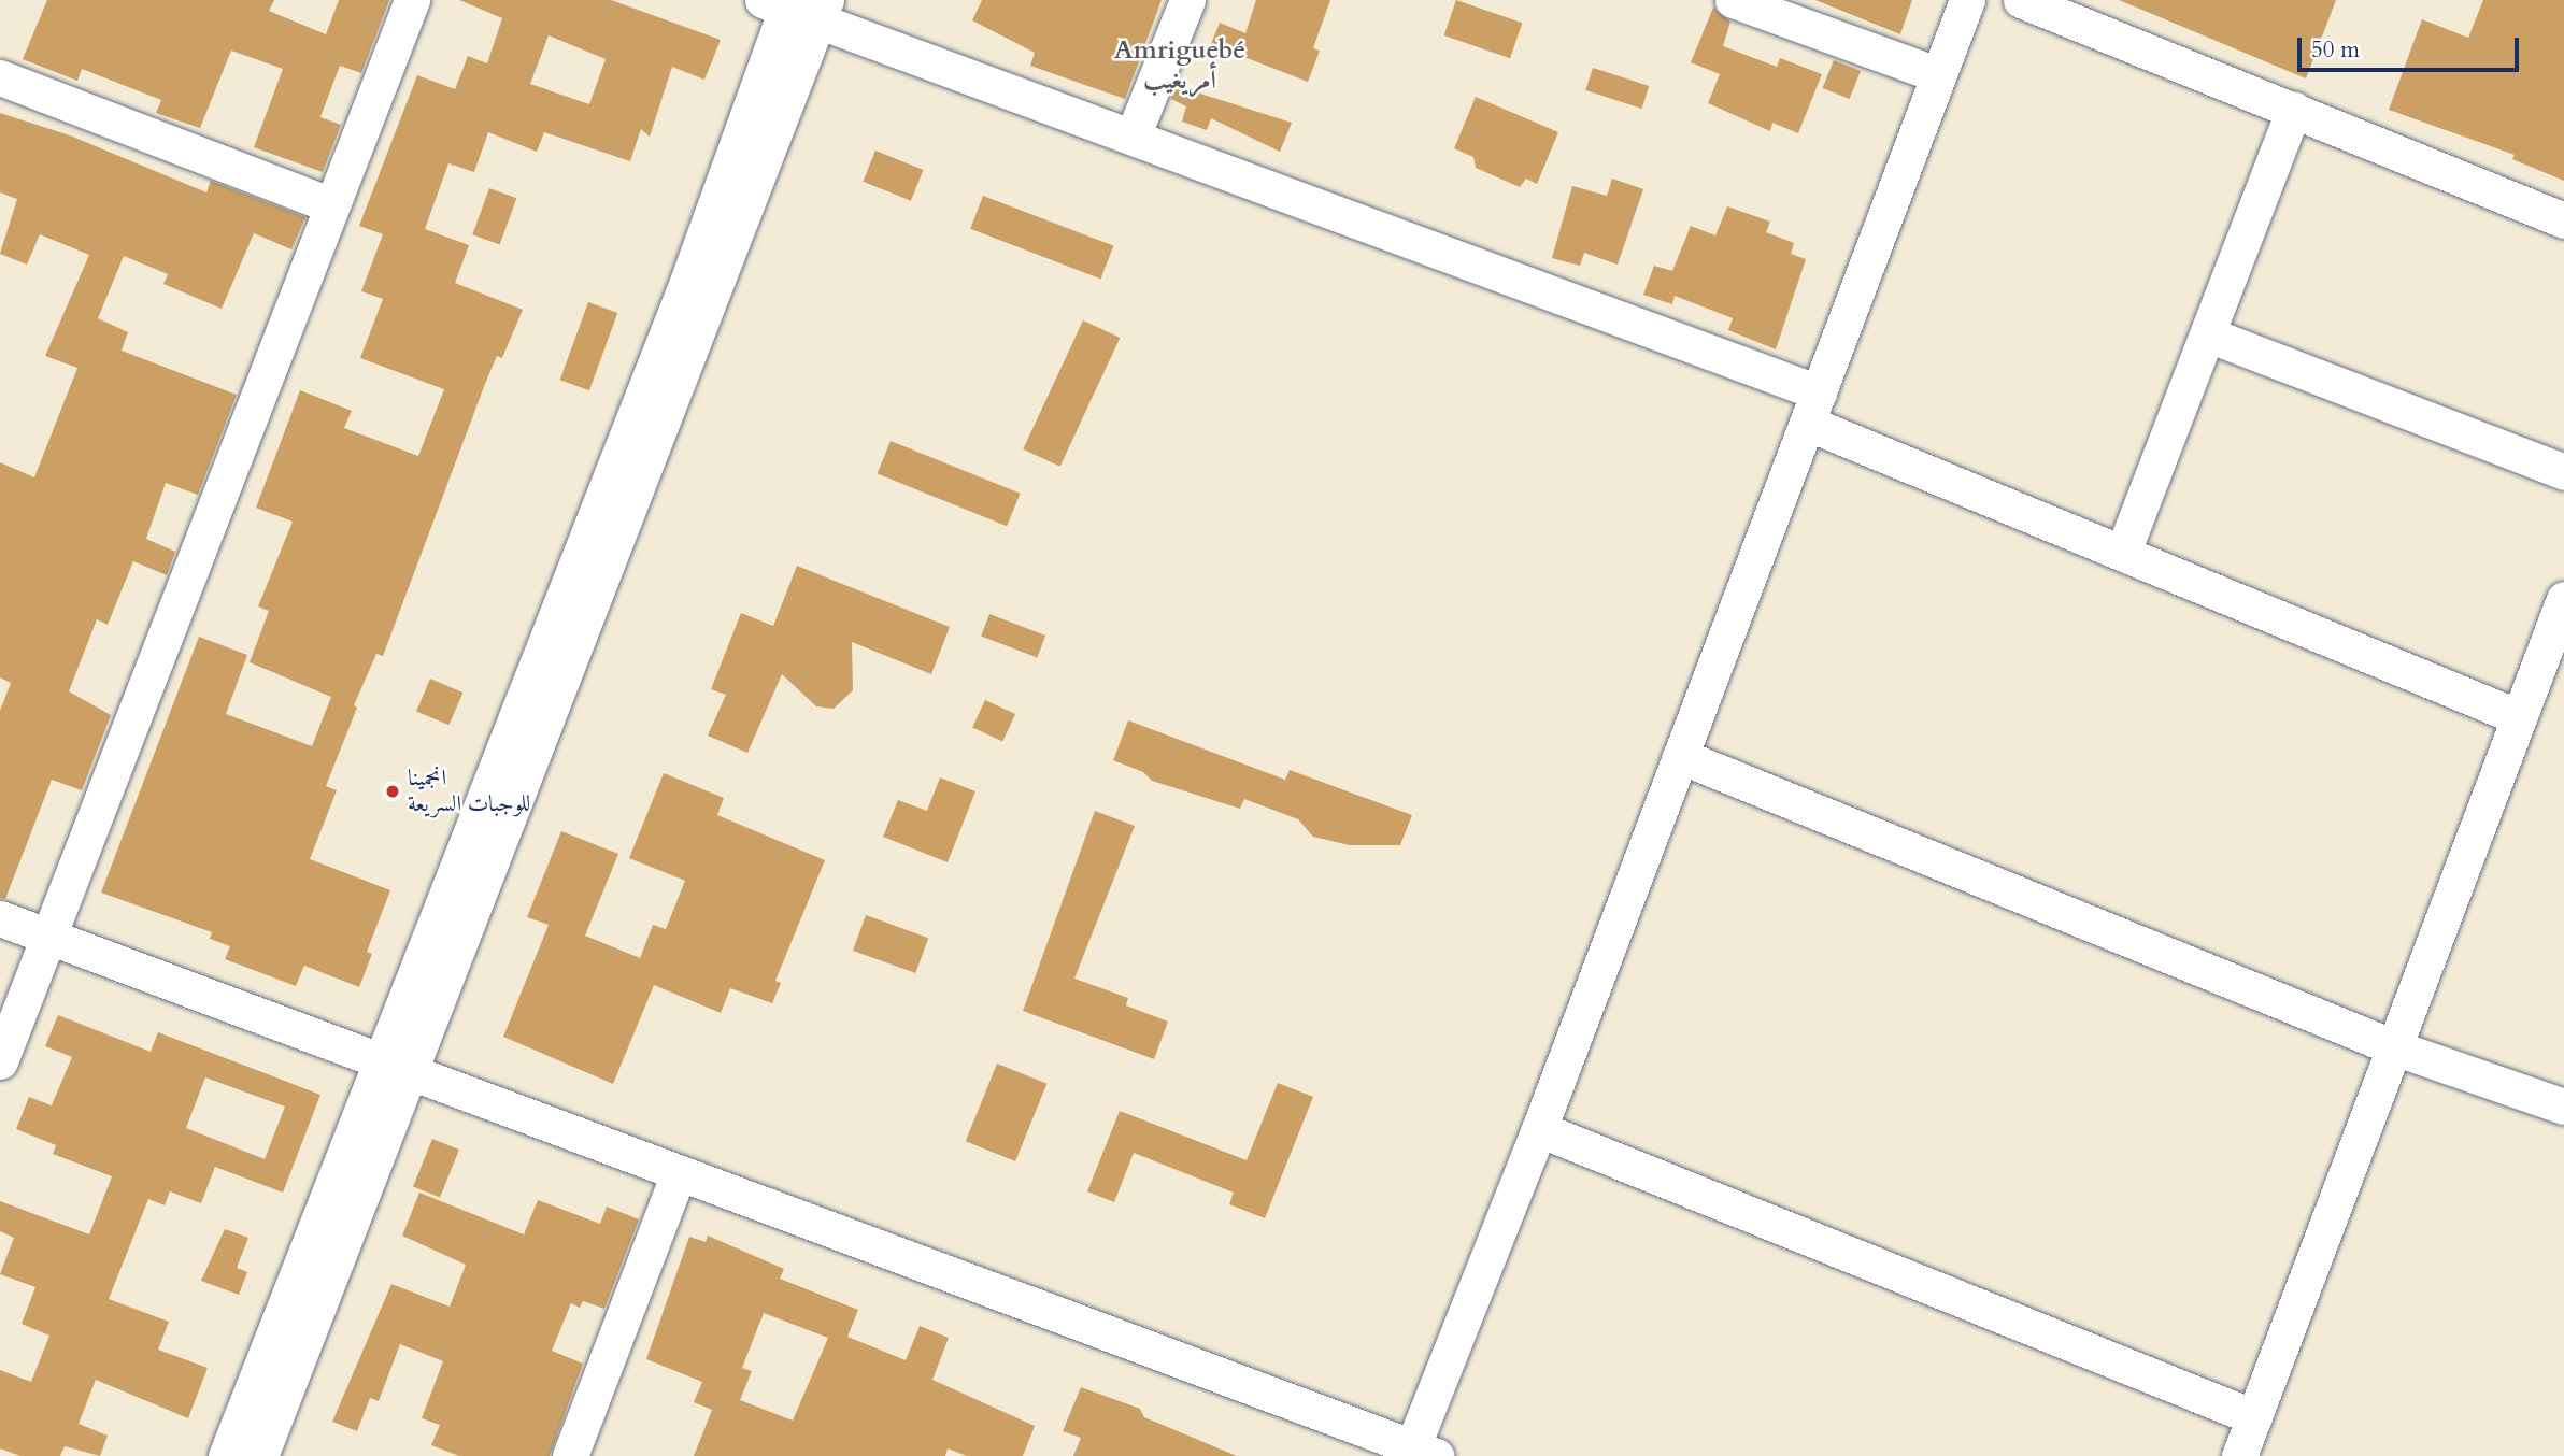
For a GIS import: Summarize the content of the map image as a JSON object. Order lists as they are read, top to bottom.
{
  "districts": ["Amriguebé أمريغيب"],
  "places": ["انجمينا للوجبات السريعة"],
  "scale_bar": "50 m"
}
